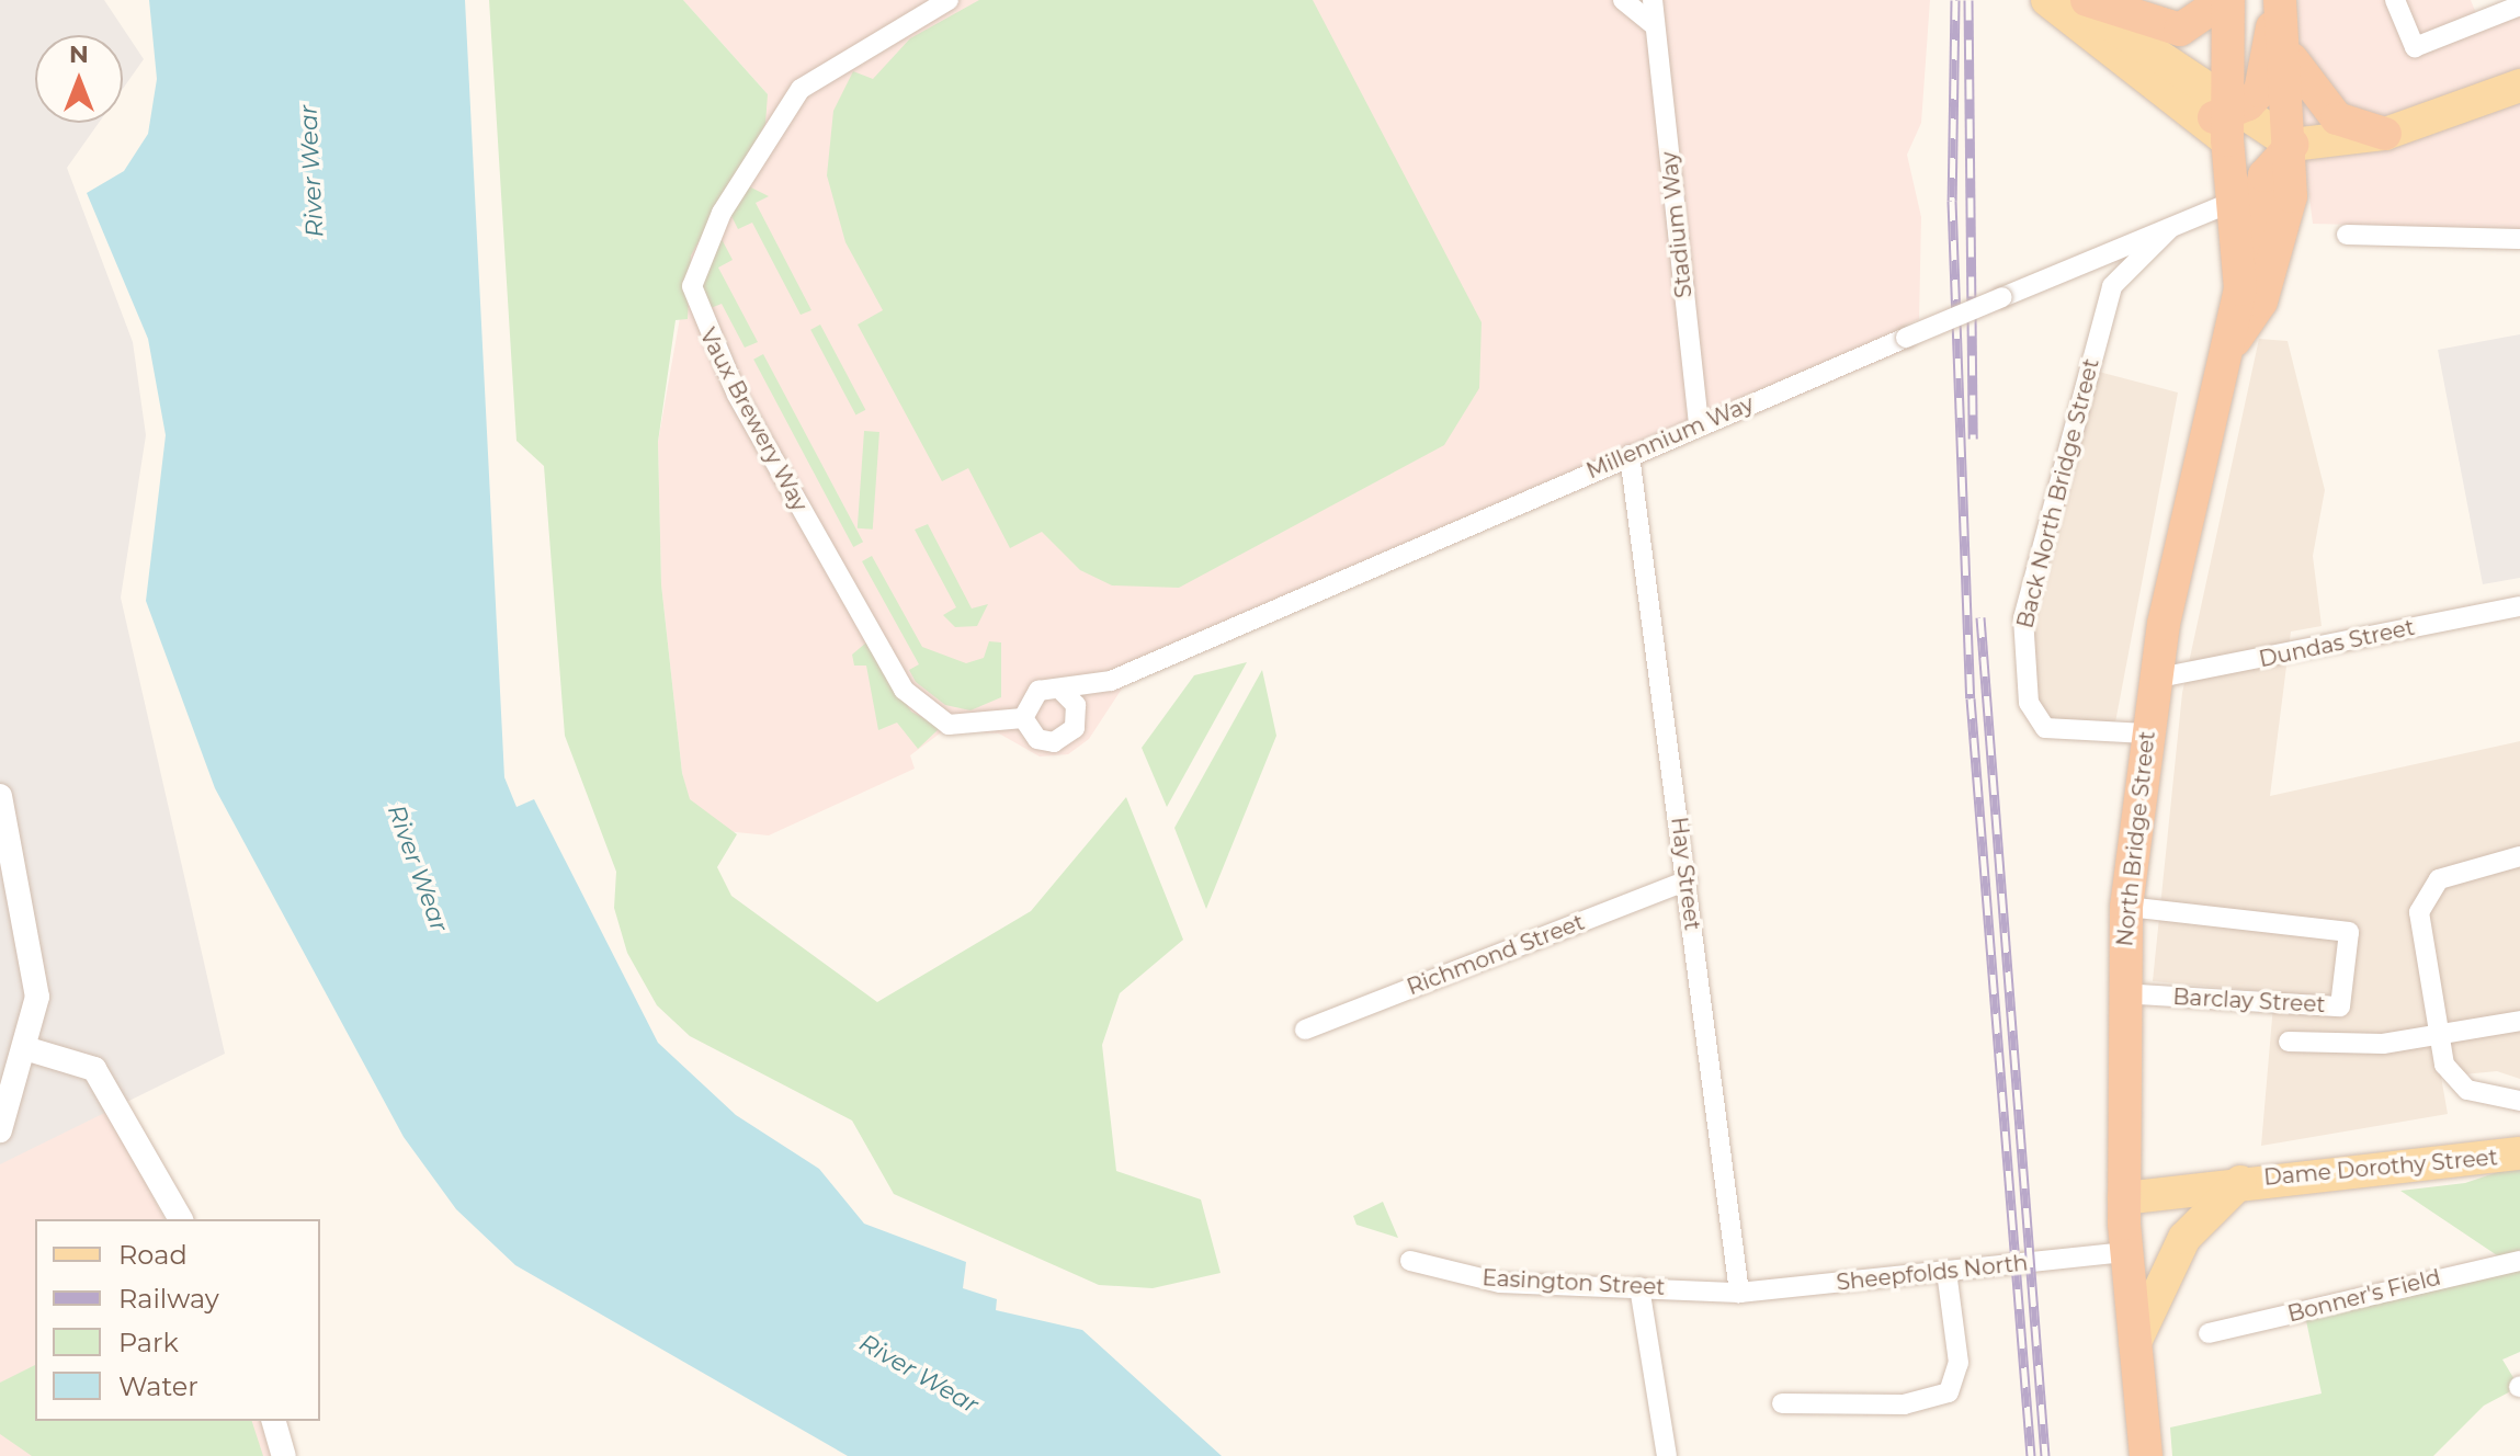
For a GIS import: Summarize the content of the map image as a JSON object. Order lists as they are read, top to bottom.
{
  "streets": {
    "highway": ["North Bridge Street"],
    "main road": ["Dame Dorothy Street"],
    "street": [
      "Stadium Way",
      "Vaux Brewery Way",
      "Millennium Way",
      "Back North Bridge Street",
      "Dundas Street",
      "Hay Street",
      "Richmond Street",
      "Barclay Street",
      "Sheepfolds North",
      "Easington Street",
      "Bonner's Field"
    ]
  },
  "crossings": [
    ["Stadium Way", "Millennium Way"],
    ["Vaux Brewery Way", "Millennium Way"],
    ["Millennium Way", "Back North Bridge Street"],
    ["Millennium Way", "North Bridge Street"],
    ["Millennium Way", "Hay Street"],
    ["Back North Bridge Street", "North Bridge Street"],
    ["Dundas Street", "North Bridge Street"],
    ["North Bridge Street", "Barclay Street"],
    ["North Bridge Street", "Dame Dorothy Street"],
    ["North Bridge Street", "Sheepfolds North"],
    ["Hay Street", "Richmond Street"],
    ["Hay Street", "Sheepfolds North"],
    ["Hay Street", "Easington Street"],
    ["Sheepfolds North", "Easington Street"]
  ],
  "water": ["River Wear"],
  "legend": [
    "Road",
    "Railway",
    "Park",
    "Water"
  ],
  "north": "top"
}
